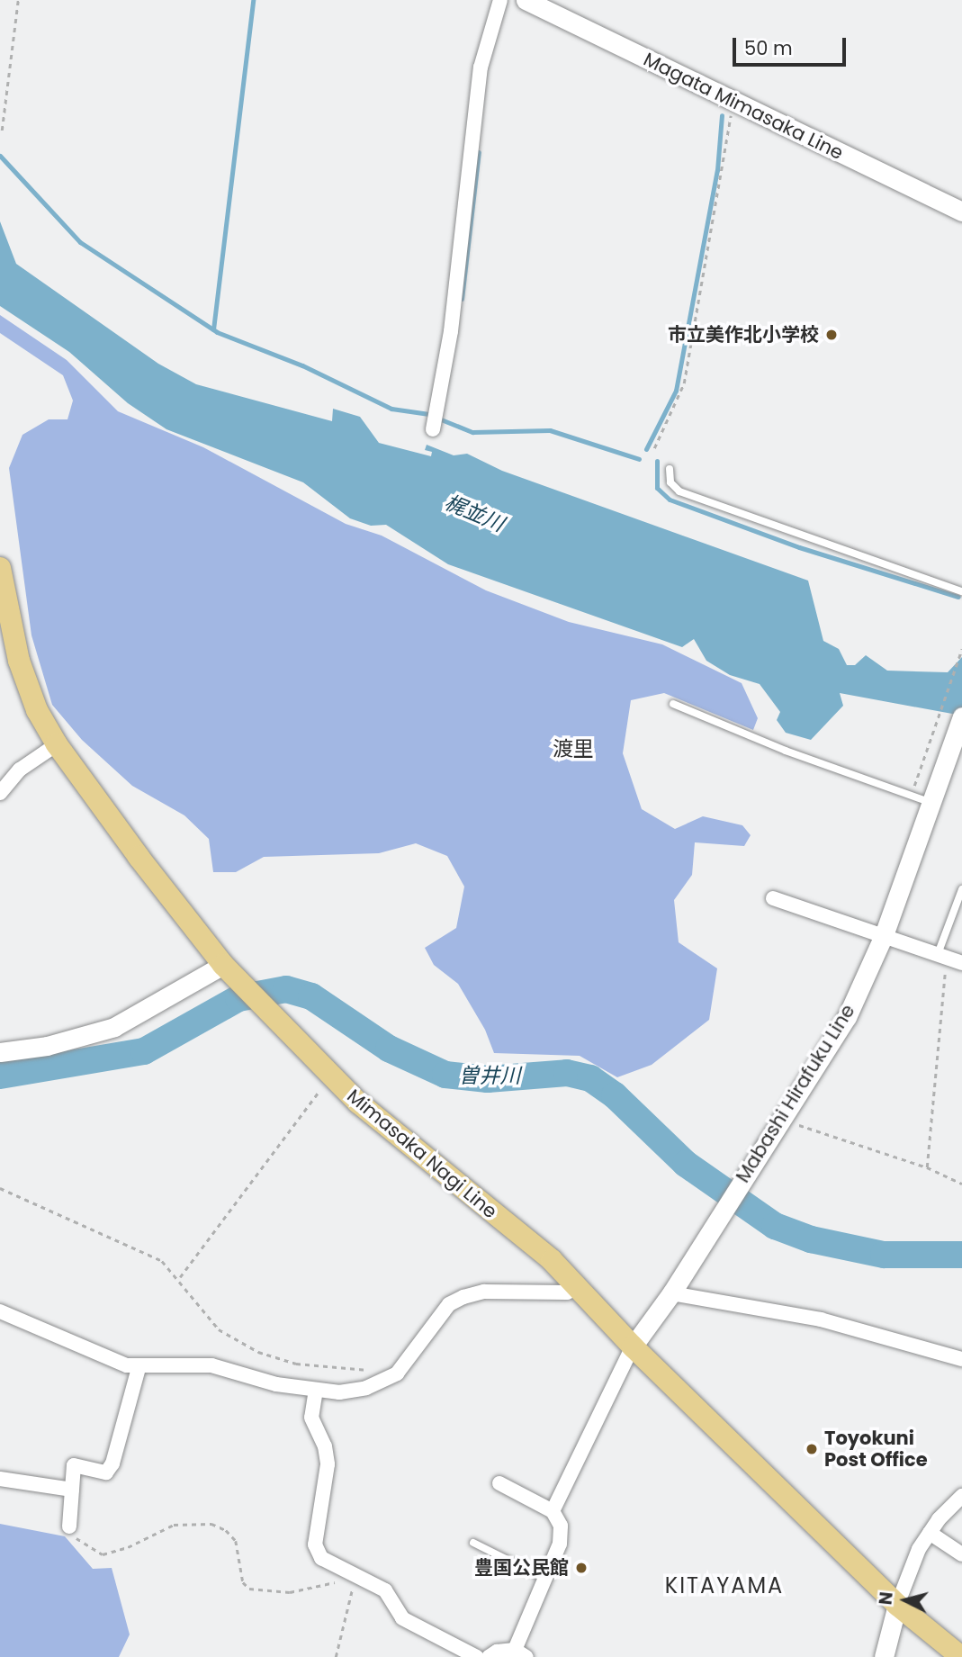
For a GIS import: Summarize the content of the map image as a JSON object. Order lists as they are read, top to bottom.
{
  "streets": {
    "main road": ["Magata Mimasaka Line", "Mabashi Hirafuku Line", "Mimasaka Nagi Line"]
  },
  "crossings": [
    ["Mabashi Hirafuku Line", "Mimasaka Nagi Line"]
  ],
  "districts": ["渡里", "KITAYAMA"],
  "water": ["梶並川", "曽井川"],
  "places": ["市立美作北小学校", "Toyokuni Post Office", "豊国公民館"],
  "scale_bar": "50 m",
  "north": "left"
}
